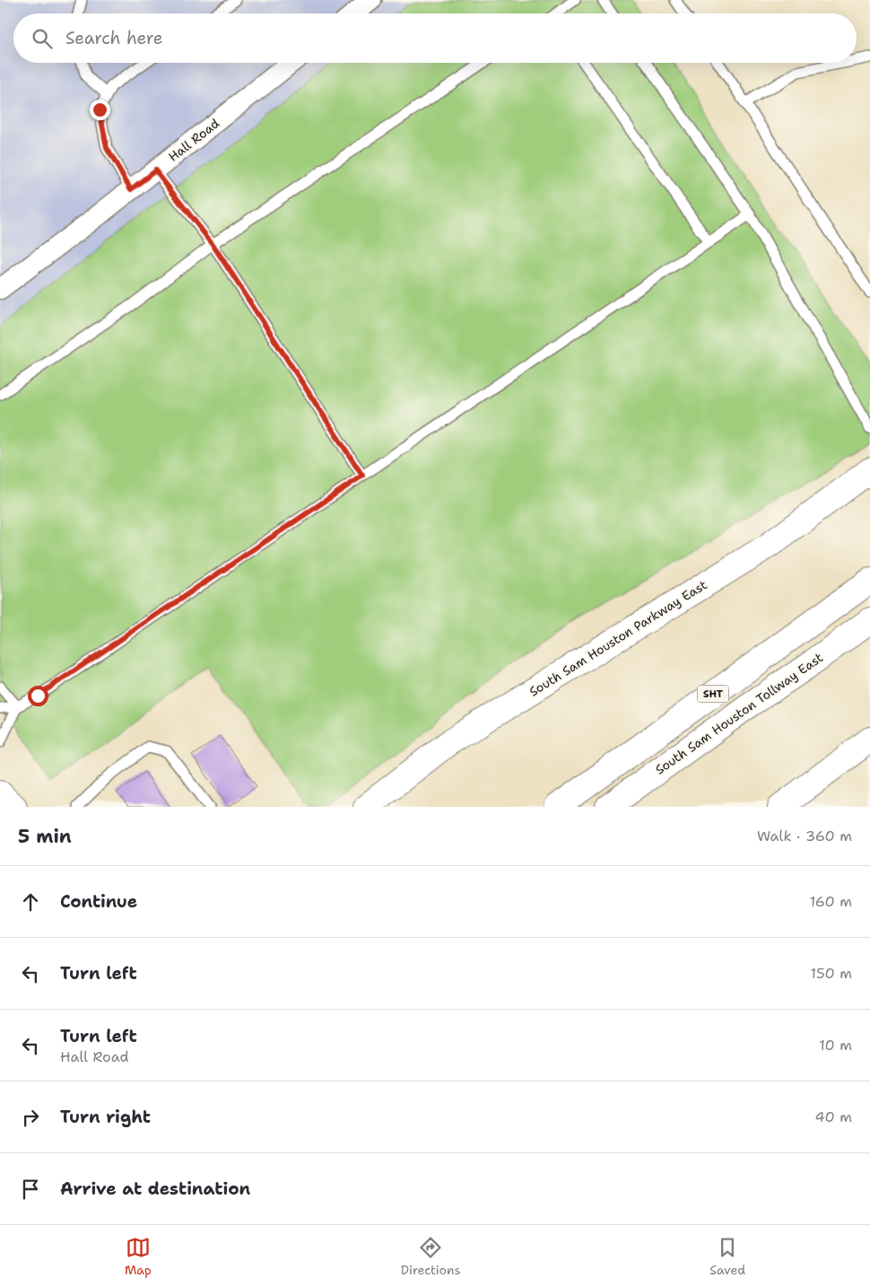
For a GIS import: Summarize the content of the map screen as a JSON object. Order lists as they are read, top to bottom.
{
  "streets": {
    "main road": ["South Sam Houston Parkway East", "SHT", "South Sam Houston Tollway East"],
    "street": ["Hall Road"]
  },
  "page": {
    "search": "Search here",
    "heading": ["5 min", "Walk · 360 m"],
    "list": [
      ["Continue", "160 m"],
      ["Turn left", "150 m"],
      ["Turn left", "Hall Road", "10 m"],
      ["Turn right", "40 m"],
      "Arrive at destination"
    ],
    "nav": ["Map", "Directions", "Saved"]
  }
}
